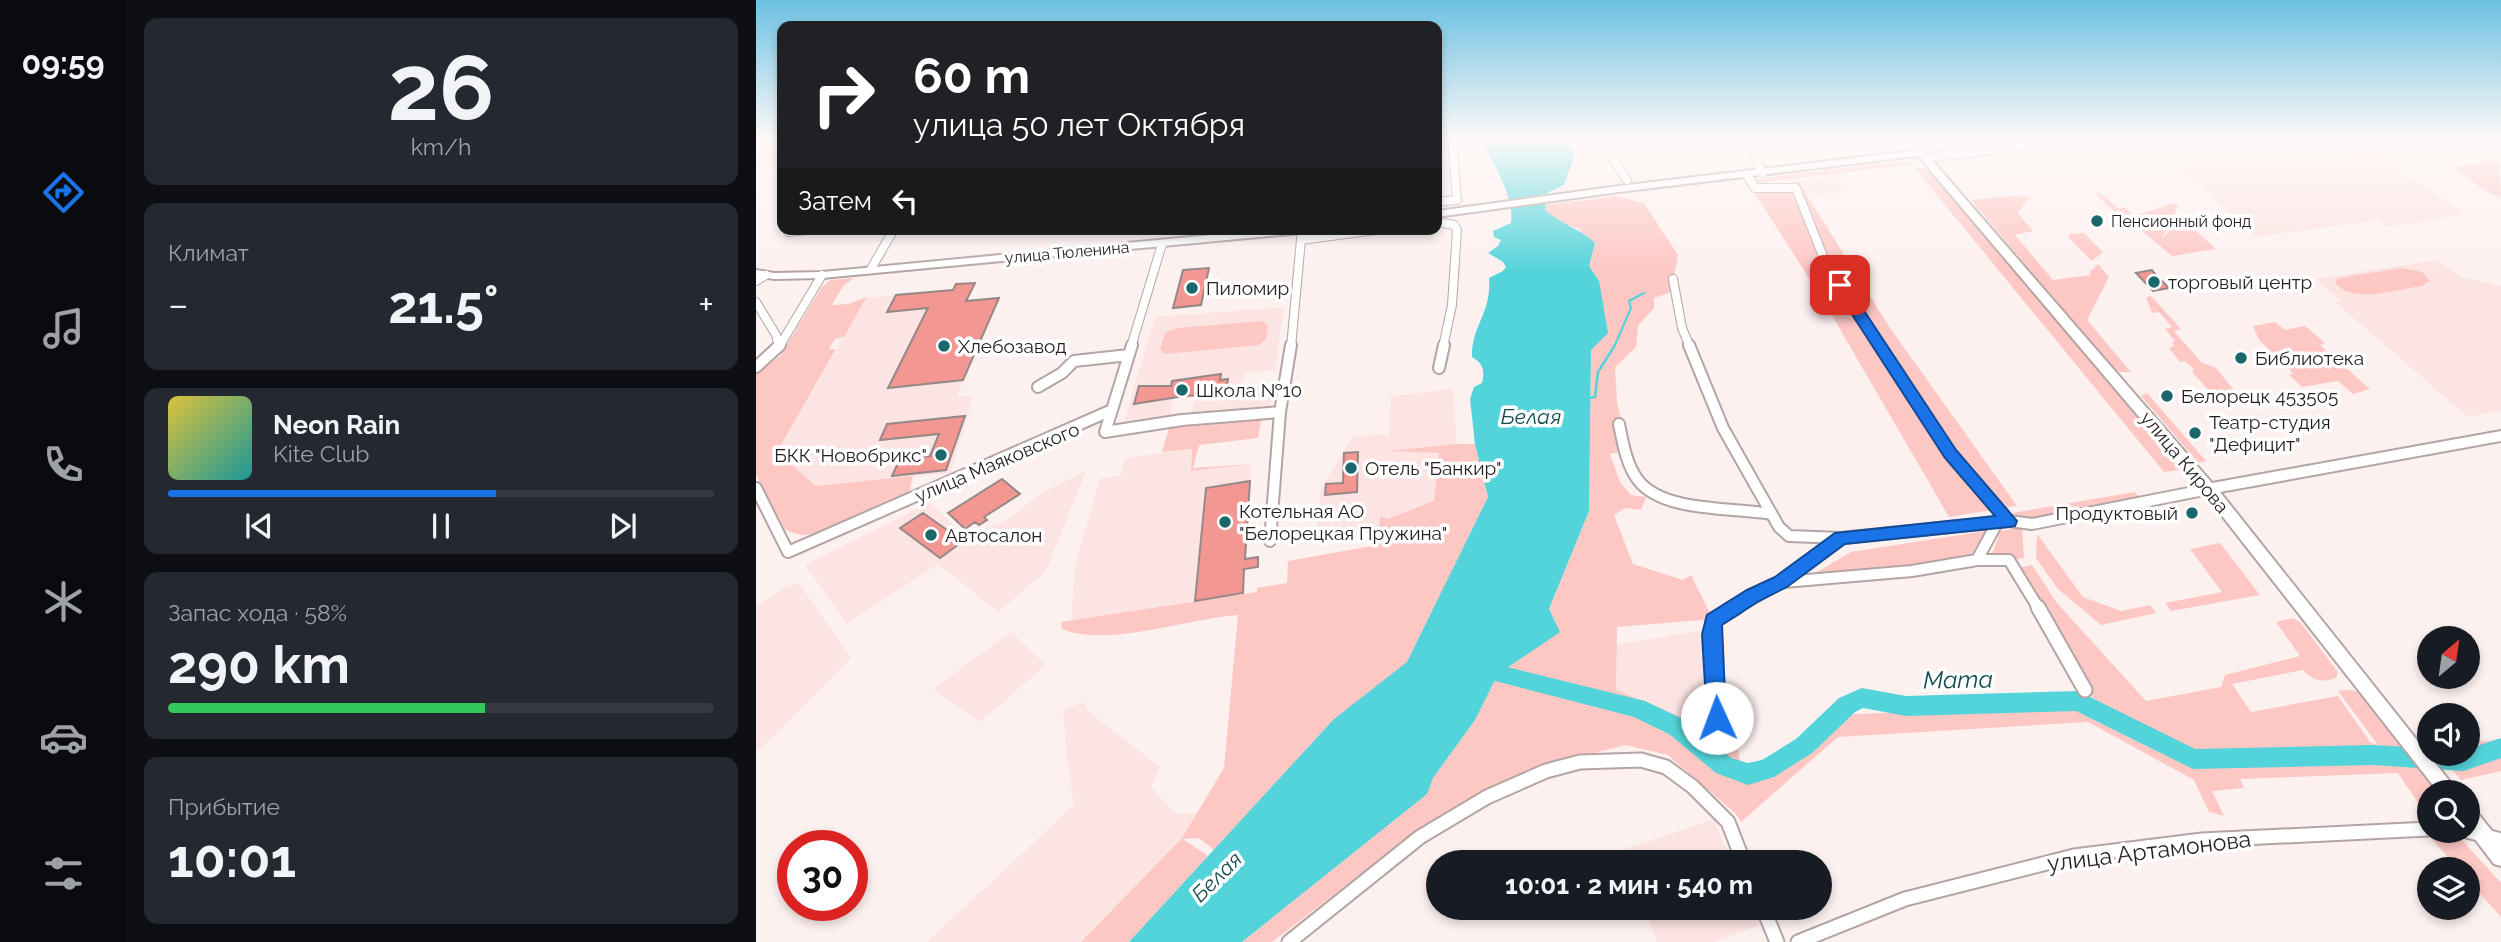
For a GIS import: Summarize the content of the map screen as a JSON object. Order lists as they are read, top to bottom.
{
  "streets": {
    "main road": ["улица Тюленина", "улица Кирова"],
    "street": ["улица Маяковского", "улица Артамонова"]
  },
  "water": ["Белая", "Мата"],
  "places": [
    "Пенсионный фонд",
    "торговый центр",
    "Пиломир",
    "Хлебозавод",
    "Библиотека",
    "Школа №10",
    "Белорецк 453505",
    "Театр-студия \"Дефицит\"",
    "БКК \"Новобрикс\"",
    "Отель \"Банкир\"",
    "Продуктовый",
    "Котельная АО \"Белорецкая Пружина\"",
    "Автосалон"
  ],
  "north": "top right",
  "page": {
    "tabs": "09:59",
    "tile": [
      ["26", "km/h"],
      "Климат",
      ["Запас хода · 58%", "290 km"],
      ["Прибытие", "10:01"]
    ],
    "turn": ["60 m", "улица 50 лет Октября"],
    "then": "Затем",
    "heat": ["−", "21.5°", "+"],
    "song": ["Neon Rain", "Kite Club"],
    "limit": "30",
    "trip": "10:01 · 2 мин · 540 m"
  }
}
